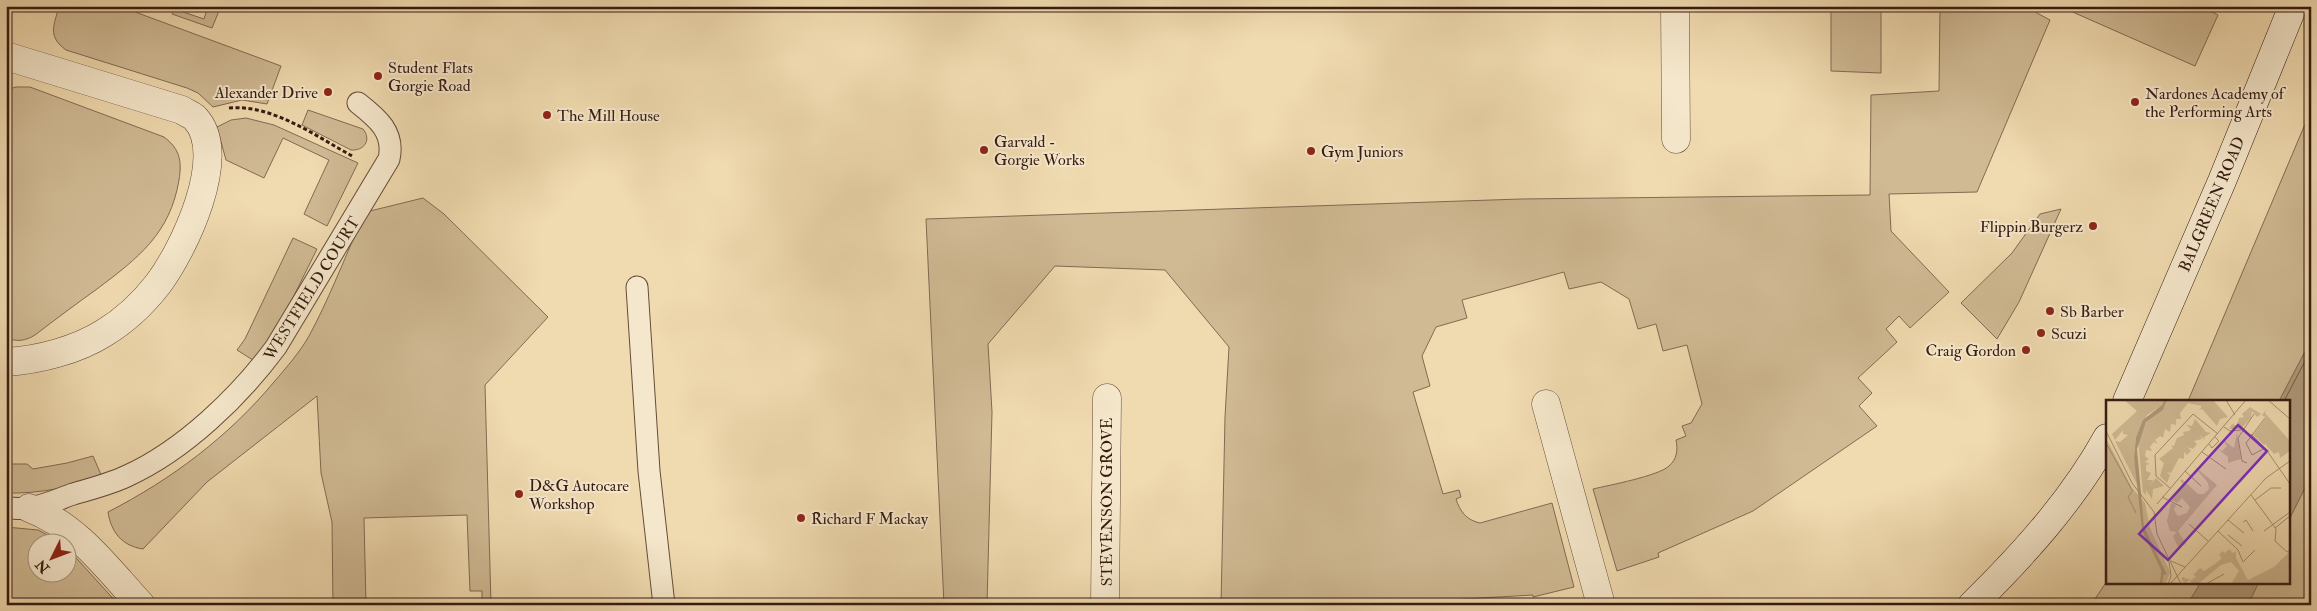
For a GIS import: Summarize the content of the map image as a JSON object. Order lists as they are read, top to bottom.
{
  "streets": {
    "street": ["BALGREEN ROAD", "WESTFIELD COURT", "STEVENSON GROVE"]
  },
  "places": [
    "Student Flats Gorgie Road",
    "Alexander Drive",
    "Nardones Academy of the Performing Arts",
    "The Mill House",
    "Garvald - Gorgie Works",
    "Gym Juniors",
    "Flippin Burgerz",
    "Sb Barber",
    "Scuzi",
    "Craig Gordon",
    "D&G Autocare Workshop",
    "Richard F Mackay"
  ],
  "north": "bottom left"
}
